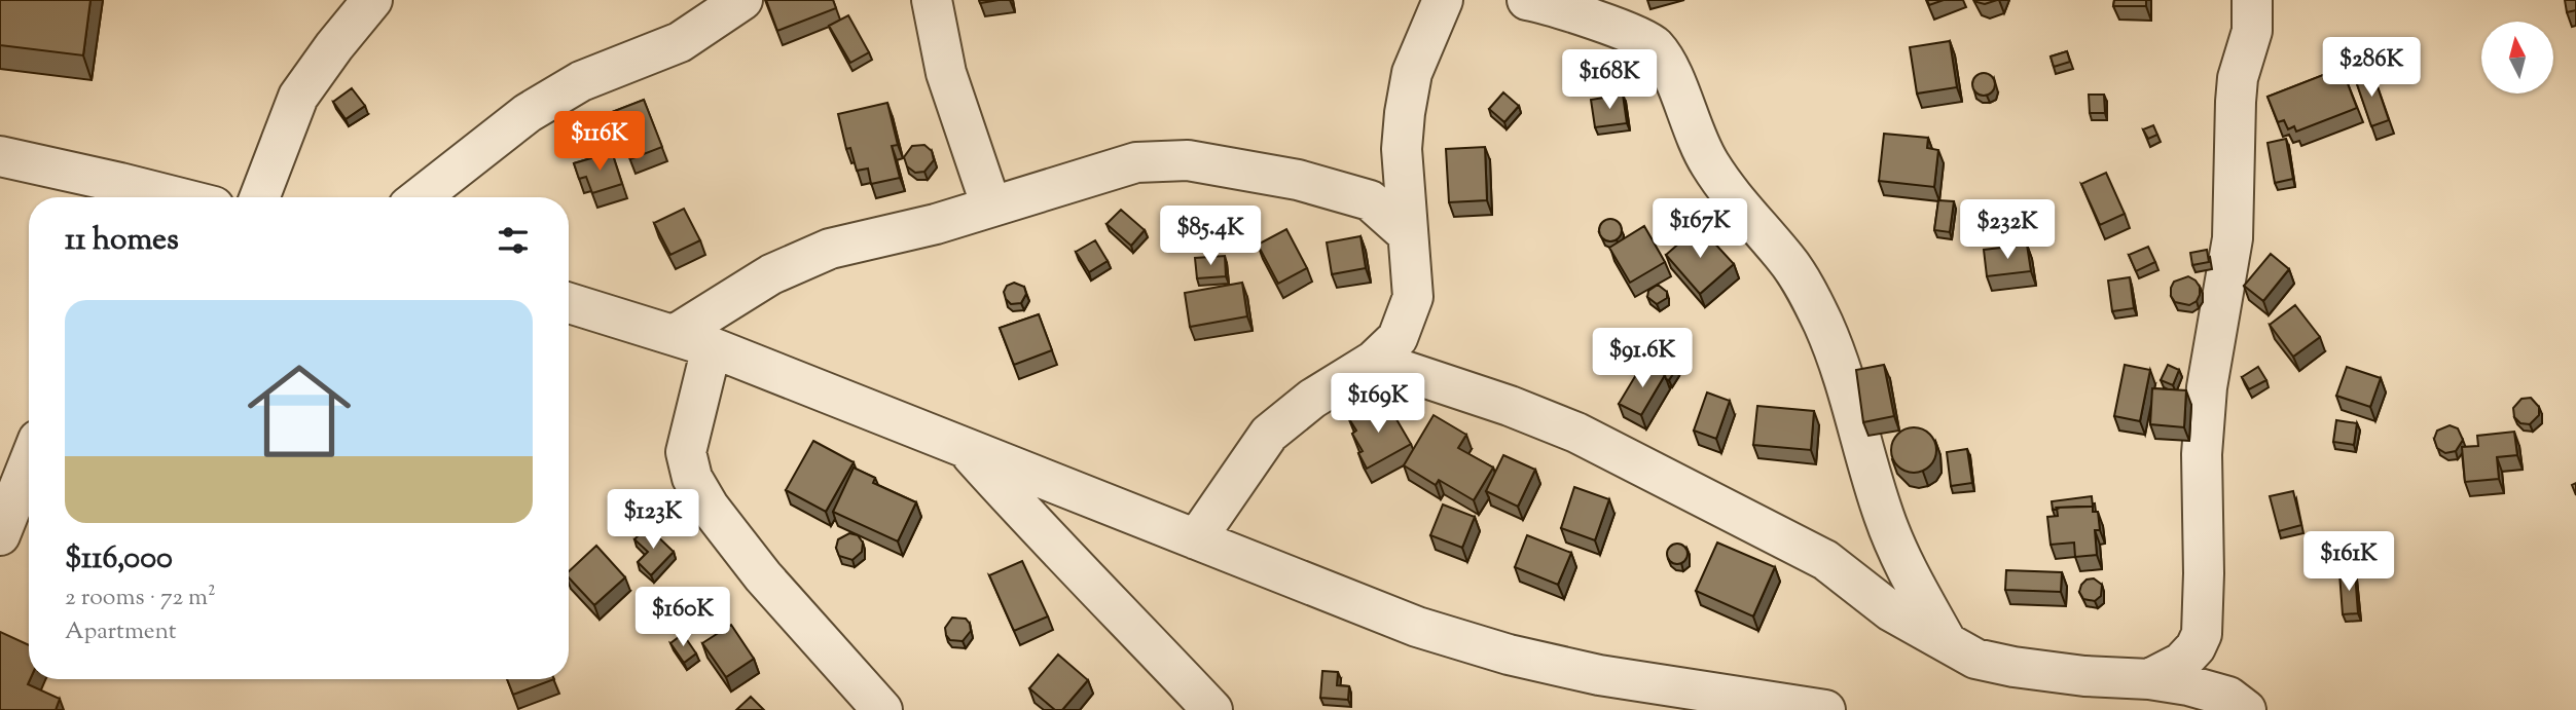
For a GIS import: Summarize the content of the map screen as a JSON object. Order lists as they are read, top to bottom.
{
  "north": "top",
  "page": {
    "price": [
      "$286K",
      "$168K",
      "$116K",
      "$167K",
      "$232K",
      "$85.4K",
      "$91.6K",
      "$169K",
      "$123K",
      "$161K",
      "$160K"
    ],
    "heading": "11 homes",
    "list": [
      {
        "name": "$116,000",
        "note": "2 rooms · 72 m² · Apartment"
      }
    ]
  }
}
